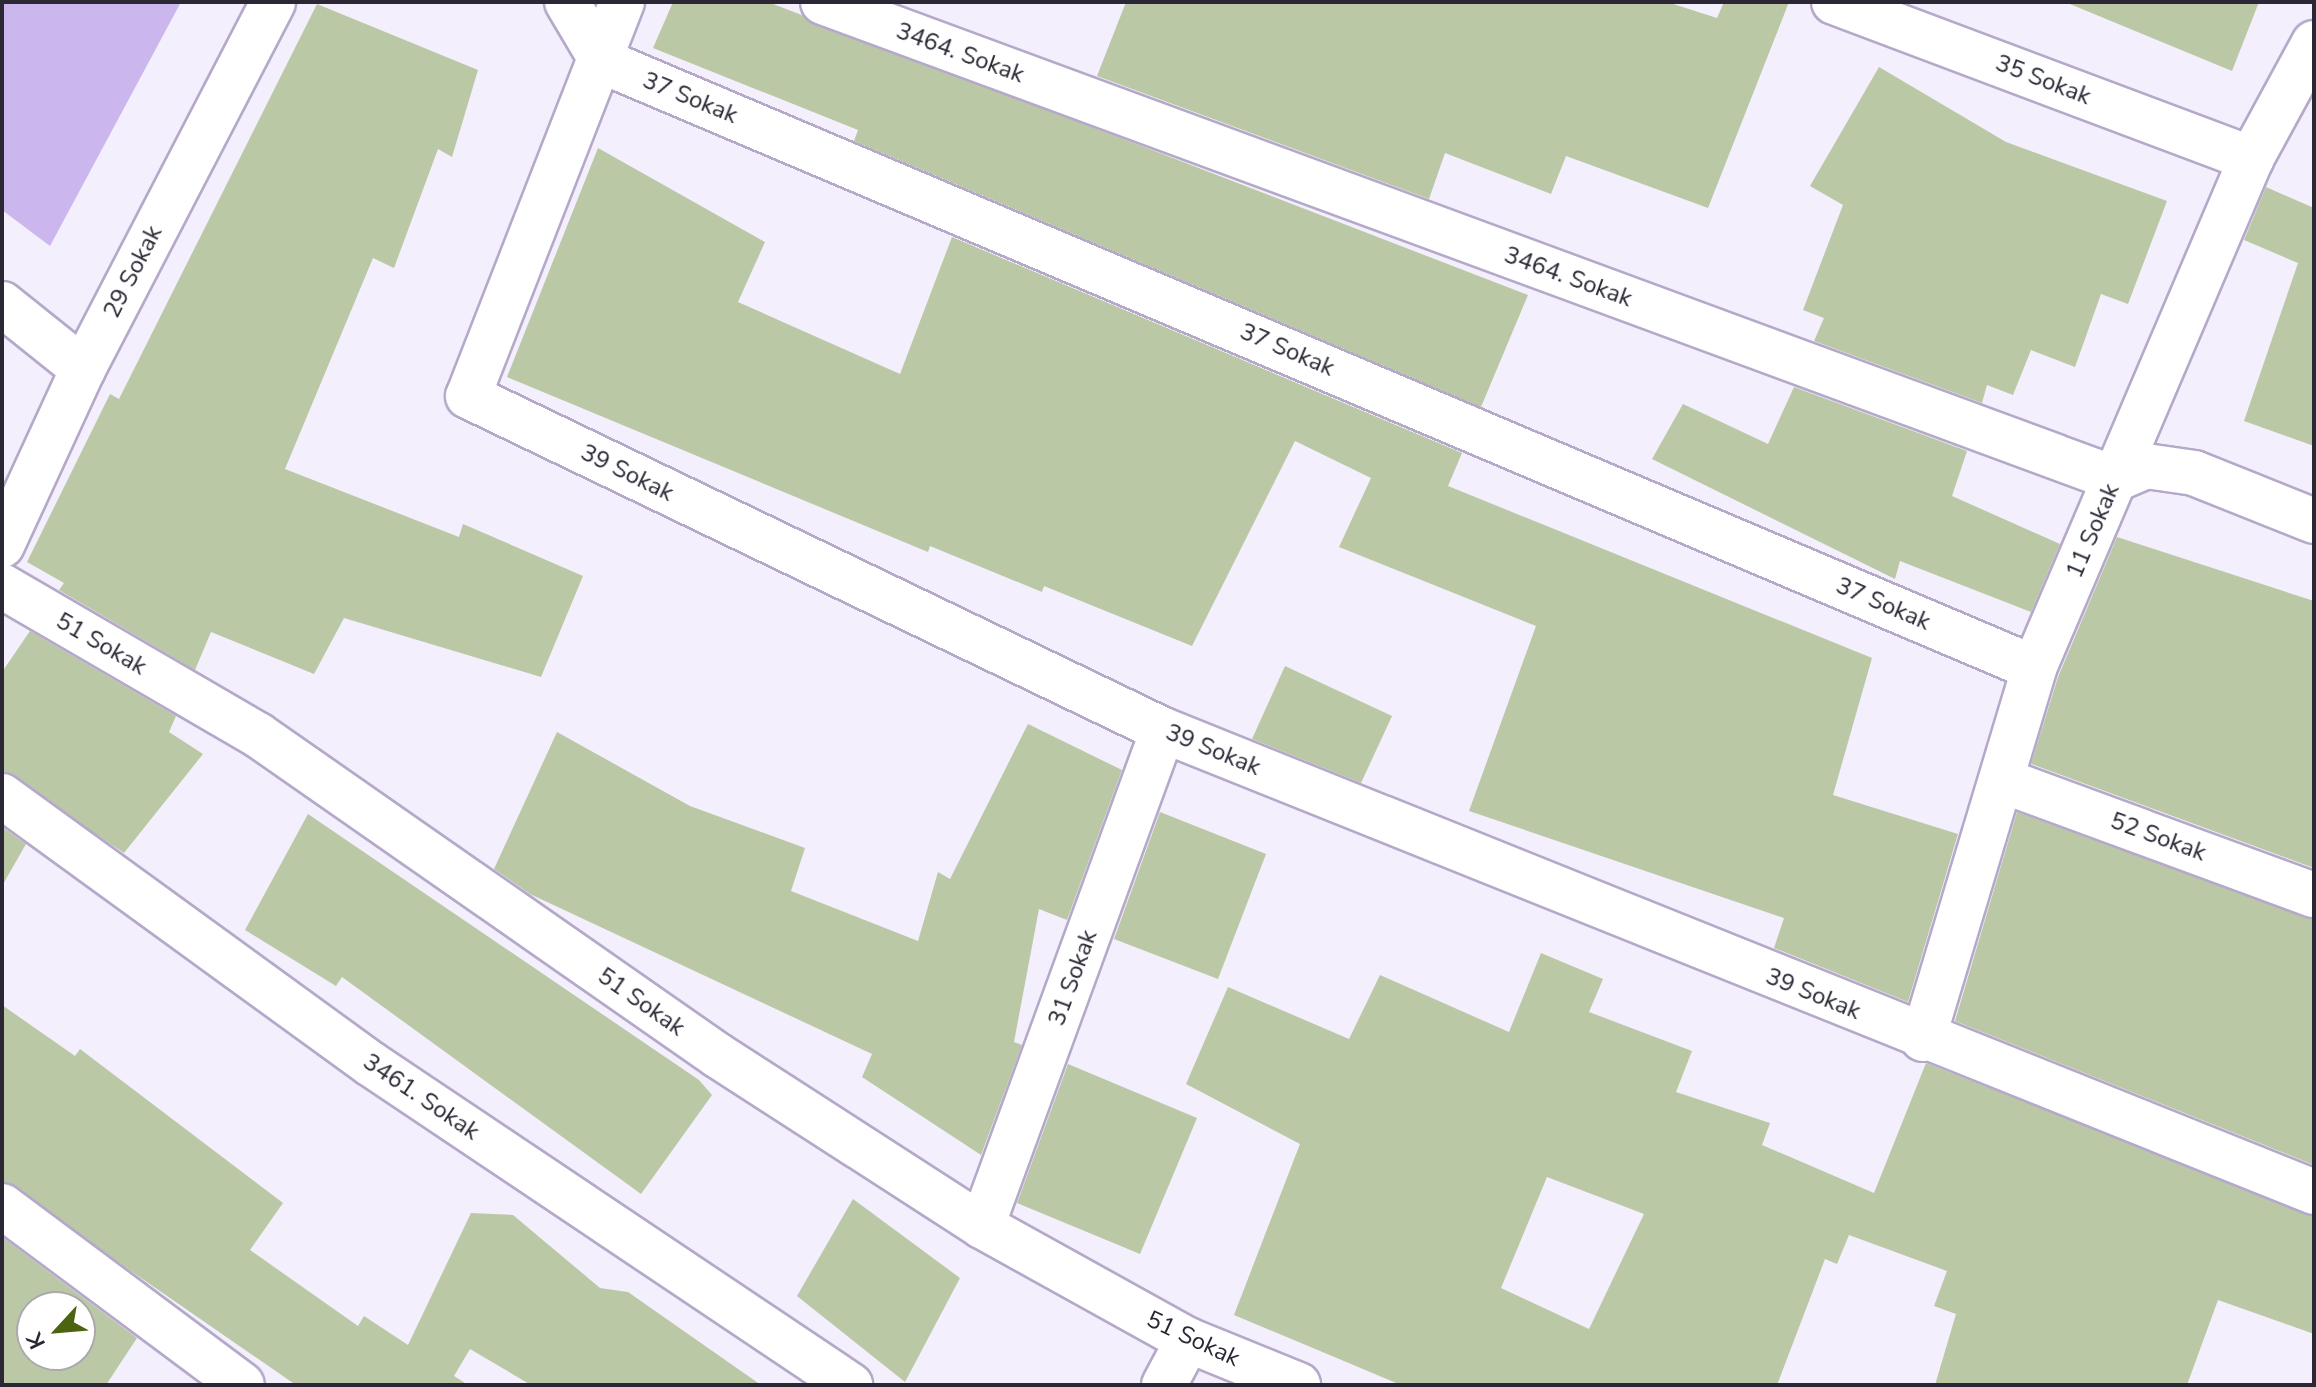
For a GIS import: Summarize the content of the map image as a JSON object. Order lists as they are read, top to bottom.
{
  "streets": {
    "street": [
      "3464. Sokak",
      "35 Sokak",
      "37 Sokak",
      "29 Sokak",
      "39 Sokak",
      "11 Sokak",
      "51 Sokak",
      "52 Sokak",
      "31 Sokak",
      "3461. Sokak"
    ]
  },
  "crossings": [
    ["3464. Sokak", "11 Sokak"],
    ["35 Sokak", "11 Sokak"],
    ["37 Sokak", "39 Sokak"],
    ["37 Sokak", "11 Sokak"],
    ["39 Sokak", "11 Sokak"],
    ["39 Sokak", "31 Sokak"],
    ["11 Sokak", "52 Sokak"],
    ["51 Sokak", "31 Sokak"]
  ],
  "north": "bottom left"
}
